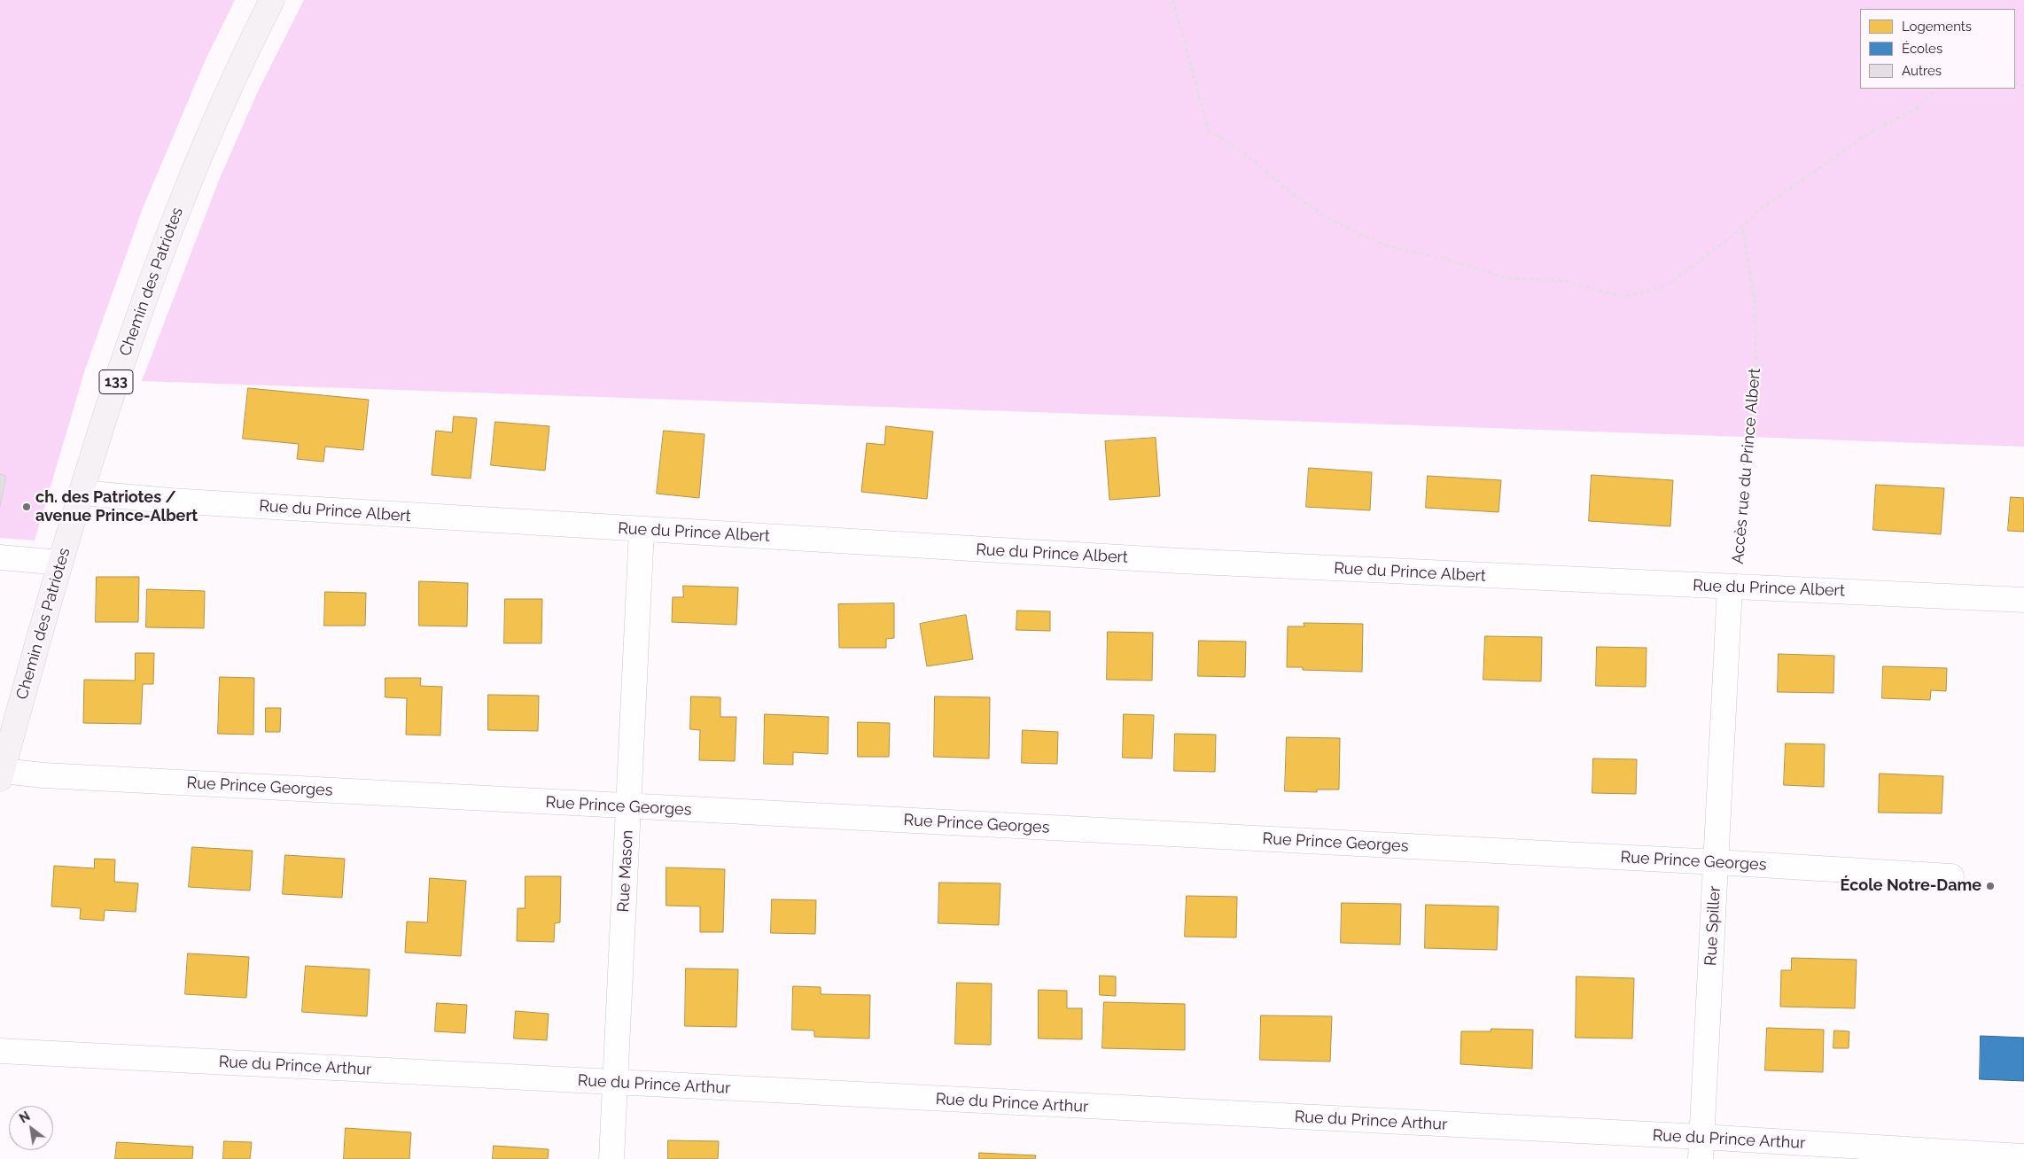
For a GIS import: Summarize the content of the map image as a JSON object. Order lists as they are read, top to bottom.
{
  "streets": {
    "main road": ["Chemin des Patriotes", "133"],
    "street": [
      "Rue du Prince Albert",
      "Rue Prince Georges",
      "Rue Mason",
      "Rue Spiller",
      "Rue du Prince Arthur"
    ],
    "path": ["Accès rue du Prince Albert"]
  },
  "crossings": [
    ["Chemin des Patriotes", "Rue du Prince Albert"],
    ["Chemin des Patriotes", "Rue Prince Georges"],
    ["Rue du Prince Albert", "Rue Mason"],
    ["Rue du Prince Albert", "Rue Spiller"],
    ["Rue Prince Georges", "Rue Mason"],
    ["Rue Prince Georges", "Rue Spiller"],
    ["Rue Mason", "Rue du Prince Arthur"],
    ["Rue Spiller", "Rue du Prince Arthur"]
  ],
  "places": ["ch. des Patriotes / avenue Prince-Albert", "École Notre-Dame"],
  "legend": ["Logements", "Écoles", "Autres"],
  "north": "top left"
}
